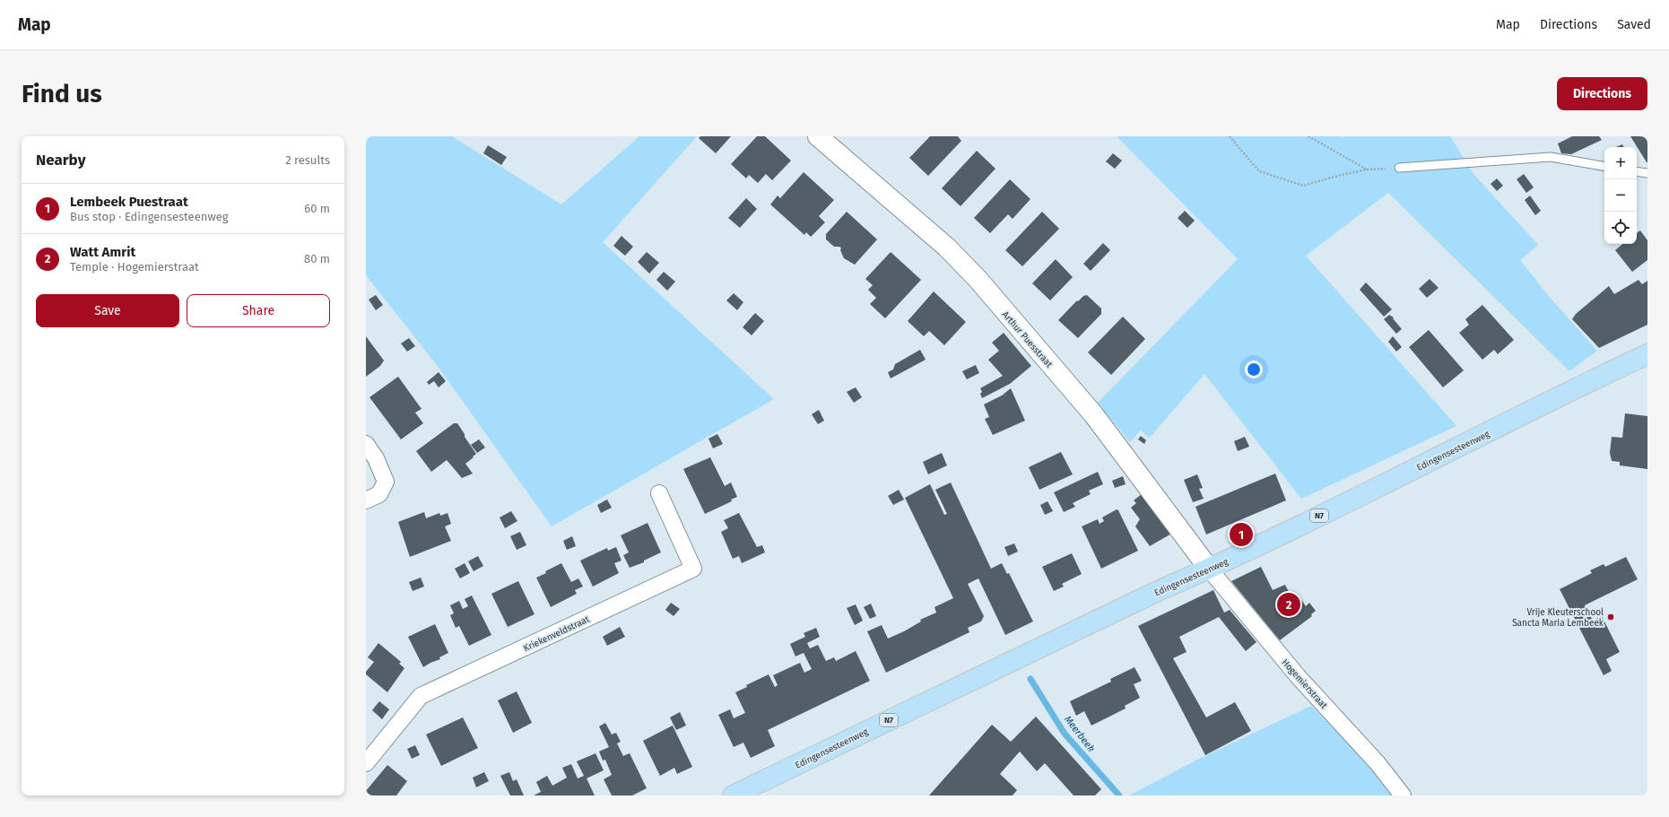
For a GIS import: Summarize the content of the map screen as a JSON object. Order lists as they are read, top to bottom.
{
  "streets": {
    "main road": ["Edingensesteenweg", "N7"],
    "street": ["Arthur Puesstraat", "Kriekenveldstraat", "Hogemierstraat"]
  },
  "crossings": [
    ["Arthur Puesstraat", "Edingensesteenweg"],
    ["Arthur Puesstraat", "Hogemierstraat"],
    ["Edingensesteenweg", "Hogemierstraat"]
  ],
  "water": ["Meerbeek"],
  "places": ["Vrije Kleuterschool Sancta Maria Lembeek"],
  "page": {
    "header": "Map",
    "nav": ["Map", "Directions", "Saved"],
    "buttons": [
      "Directions",
      ["Save", "Share"]
    ],
    "title": "Find us",
    "heading": ["Nearby", "2 results"],
    "map_buttons": ["+", "−"],
    "list": [
      {
        "mark": "1",
        "name": "Lembeek Puestraat",
        "note": "Bus stop · Edingensesteenweg",
        "value": "60 m"
      },
      {
        "mark": "2",
        "name": "Watt Amrit",
        "note": "Temple · Hogemierstraat",
        "value": "80 m"
      }
    ],
    "pins": ["1", "2"]
  }
}
